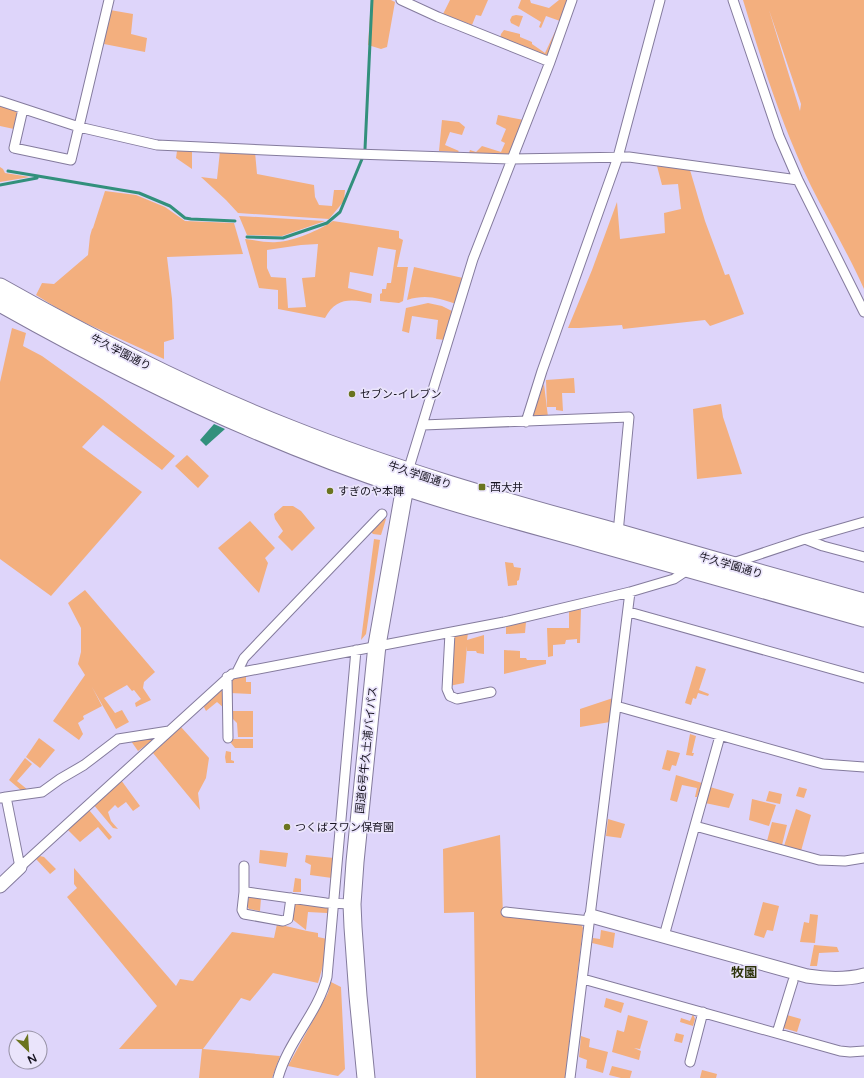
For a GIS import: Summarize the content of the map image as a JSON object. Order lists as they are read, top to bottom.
{
  "streets": {
    "highway": ["牛久学園通り", "国道6号牛久土浦バイパス"]
  },
  "crossings": [
    ["牛久学園通り", "国道6号牛久土浦バイパス"]
  ],
  "districts": ["牧園"],
  "places": {
    "other": ["セブン-イレブン", "すぎのや本陣", "つくばスワン保育園"],
    "transit": ["西大井"]
  },
  "north": "bottom right"
}
